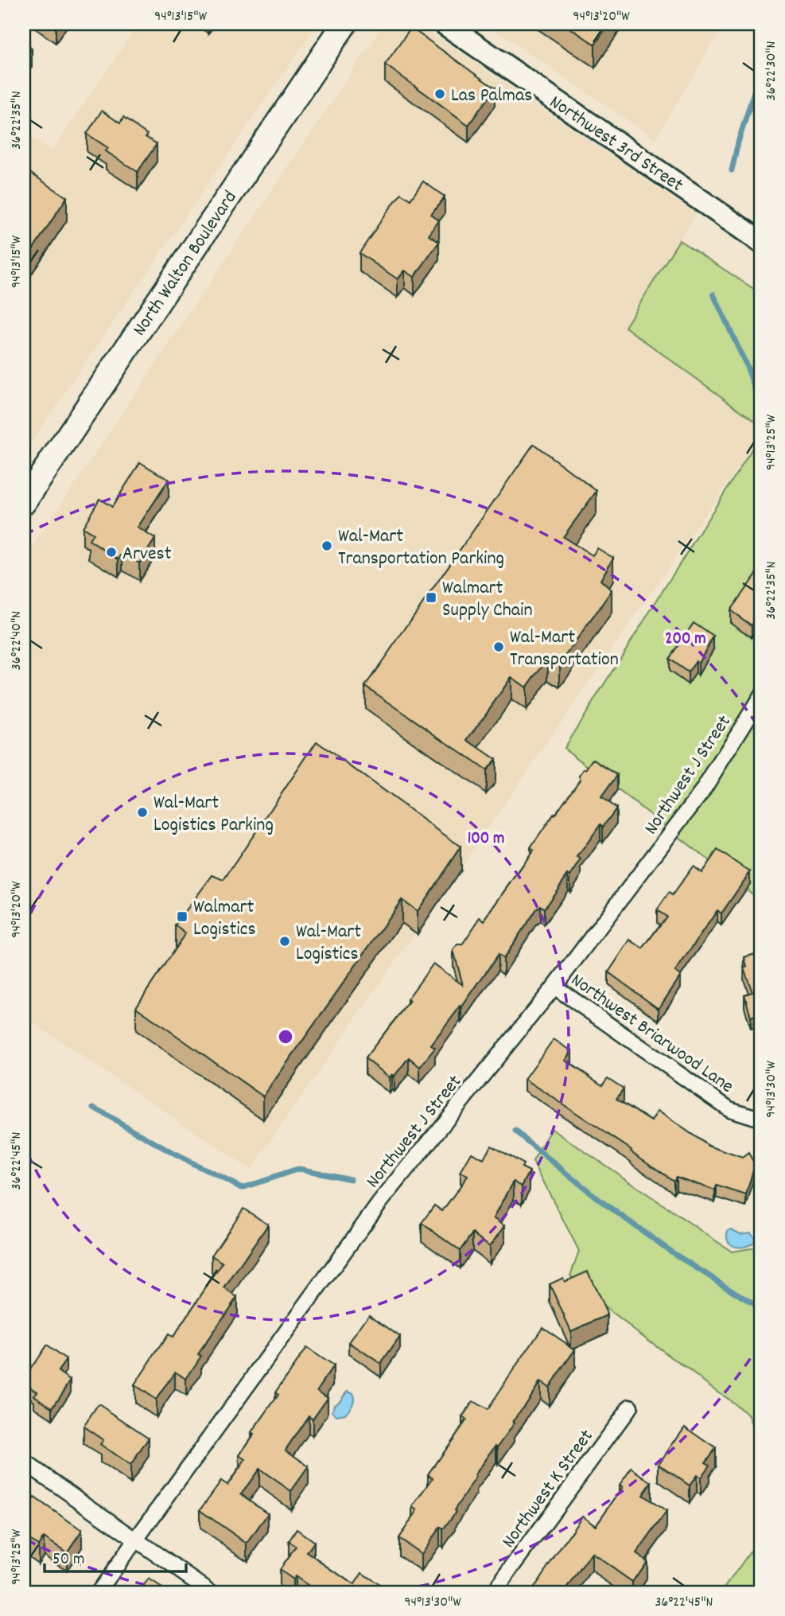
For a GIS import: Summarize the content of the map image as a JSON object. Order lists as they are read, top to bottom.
{
  "streets": {
    "main road": ["North Walton Boulevard"],
    "street": [
      "Northwest 3rd Street",
      "Northwest J Street",
      "Northwest Briarwood Lane",
      "Northwest K Street"
    ]
  },
  "crossings": [
    ["Northwest J Street", "Northwest Briarwood Lane"]
  ],
  "places": {
    "other": [
      "Las Palmas",
      "Wal-Mart Transportation Parking",
      "Arvest",
      "Wal-Mart Transportation",
      "Wal-Mart Logistics Parking",
      "Wal-Mart Logistics"
    ],
    "transit": ["Walmart Supply Chain", "Walmart Logistics"]
  },
  "scale_bar": "50 m",
  "coordinates": [
    "94°13'15\"W",
    "94°13'20\"W",
    "36°22'30\"N",
    "36°22'35\"N",
    "94°13'25\"W",
    "36°22'40\"N",
    "94°13'30\"W",
    "36°22'45\"N"
  ],
  "rings": ["200 m", "100 m"]
}
